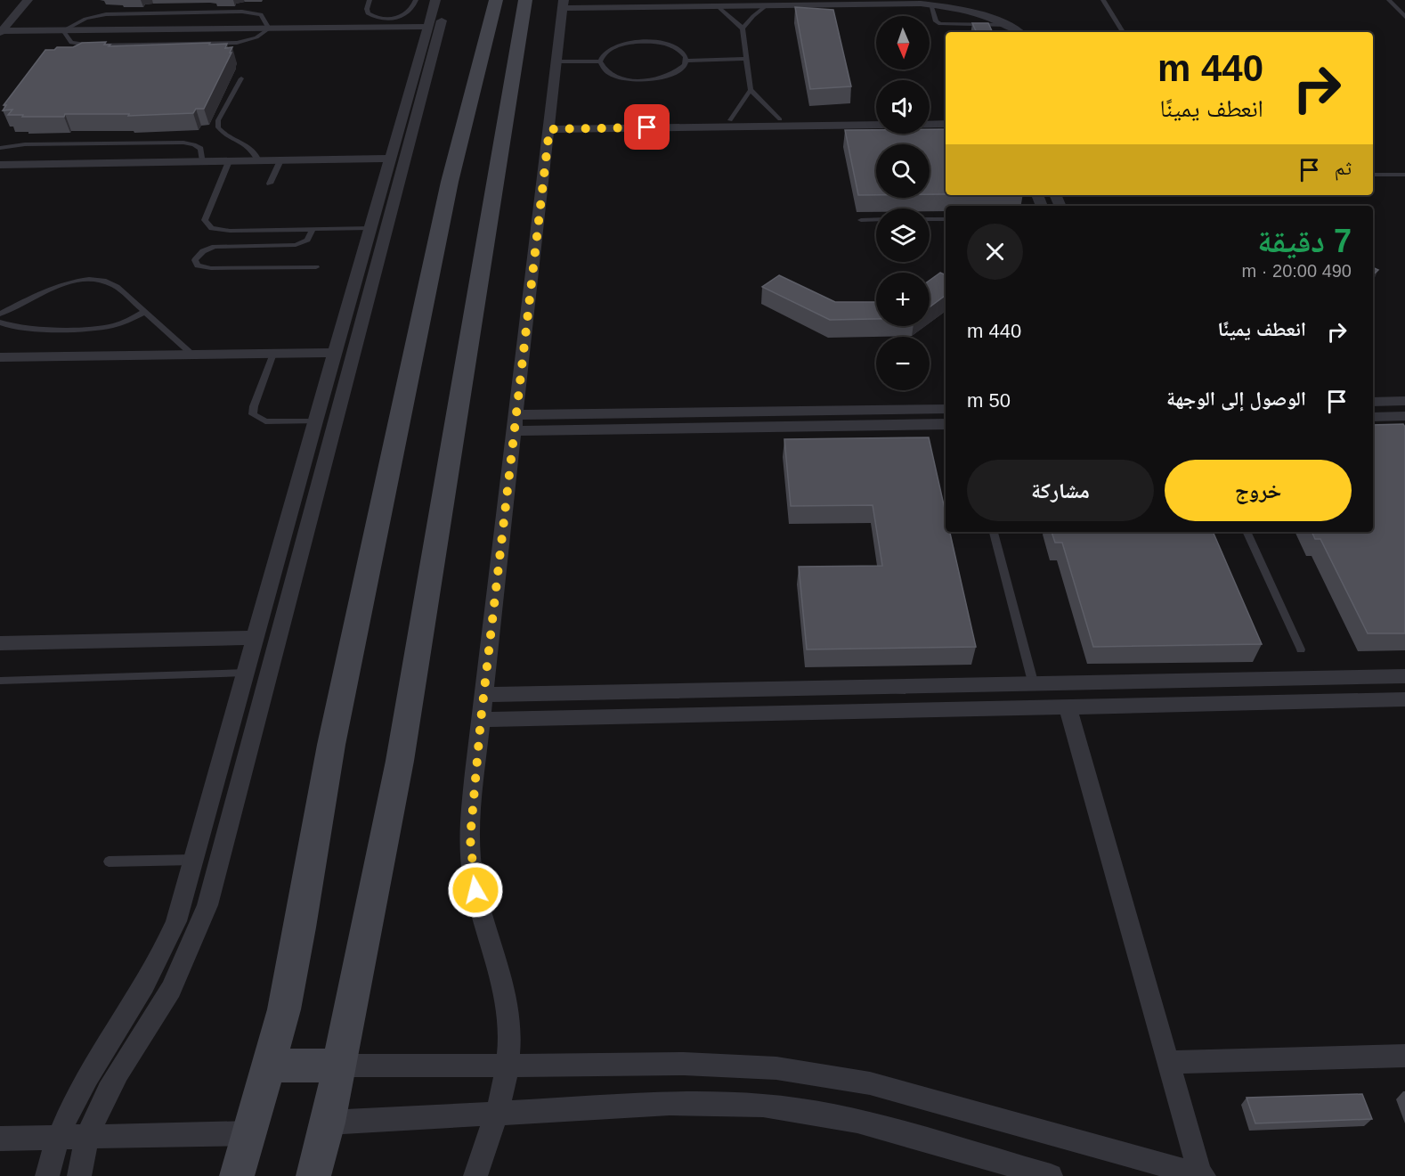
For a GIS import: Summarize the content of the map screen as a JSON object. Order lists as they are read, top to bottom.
{
  "north": "bottom",
  "page": {
    "map_buttons": ["+", "−"],
    "turn": ["440 m", "انعطف يمينًا"],
    "then": "ثم",
    "heading": ["7 دقيقة", "490 m · 20:00"],
    "list": [
      {
        "name": "انعطف يمينًا",
        "value": "440 m"
      },
      {
        "name": "الوصول إلى الوجهة",
        "value": "50 m"
      }
    ],
    "buttons": ["خروج", "مشاركة"]
  }
}
